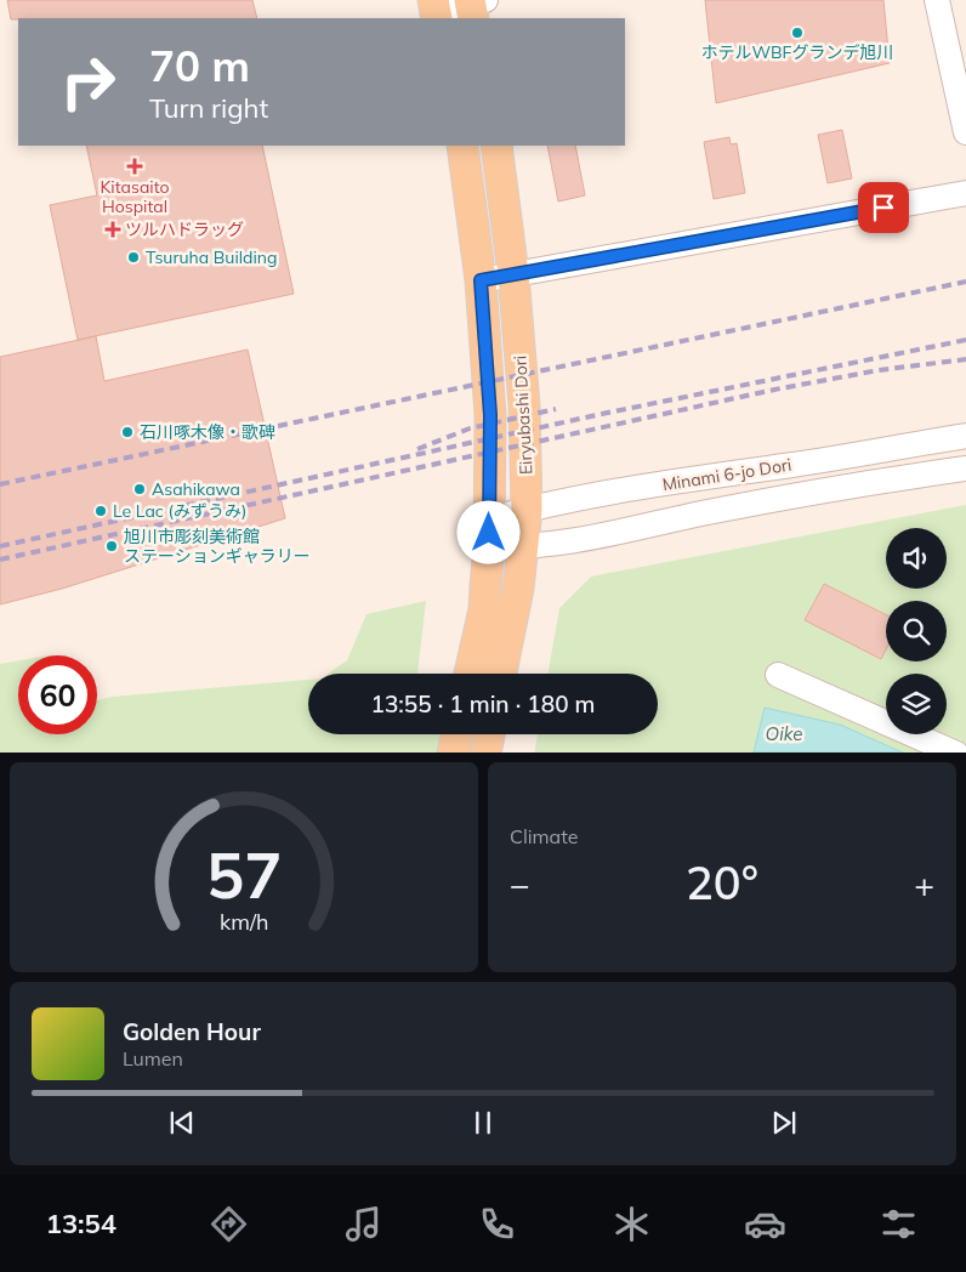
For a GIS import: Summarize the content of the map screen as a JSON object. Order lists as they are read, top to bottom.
{
  "streets": {
    "main road": ["Eiryubashi Dori"],
    "street": ["Minami 6-jo Dori"]
  },
  "crossings": [
    ["Eiryubashi Dori", "Minami 6-jo Dori"]
  ],
  "water": ["Oike"],
  "places": {
    "other": [
      "ホテルWBFグランデ旭川",
      "Tsuruha Building",
      "石川啄木像・歌碑",
      "Asahikawa",
      "Le Lac (みずうみ)",
      "旭川市彫刻美術館 ステーションギャラリー"
    ],
    "health": ["Kitasaito Hospital", "ツルハドラッグ"]
  },
  "page": {
    "turn": ["70 m", "Turn right"],
    "limit": "60",
    "trip": "13:55 · 1 min · 180 m",
    "tile": "Climate",
    "heat": ["−", "20°", "+"],
    "song": ["Golden Hour", "Lumen"],
    "tabs": "13:54",
    "gauge": ["57", "km/h"]
  }
}
